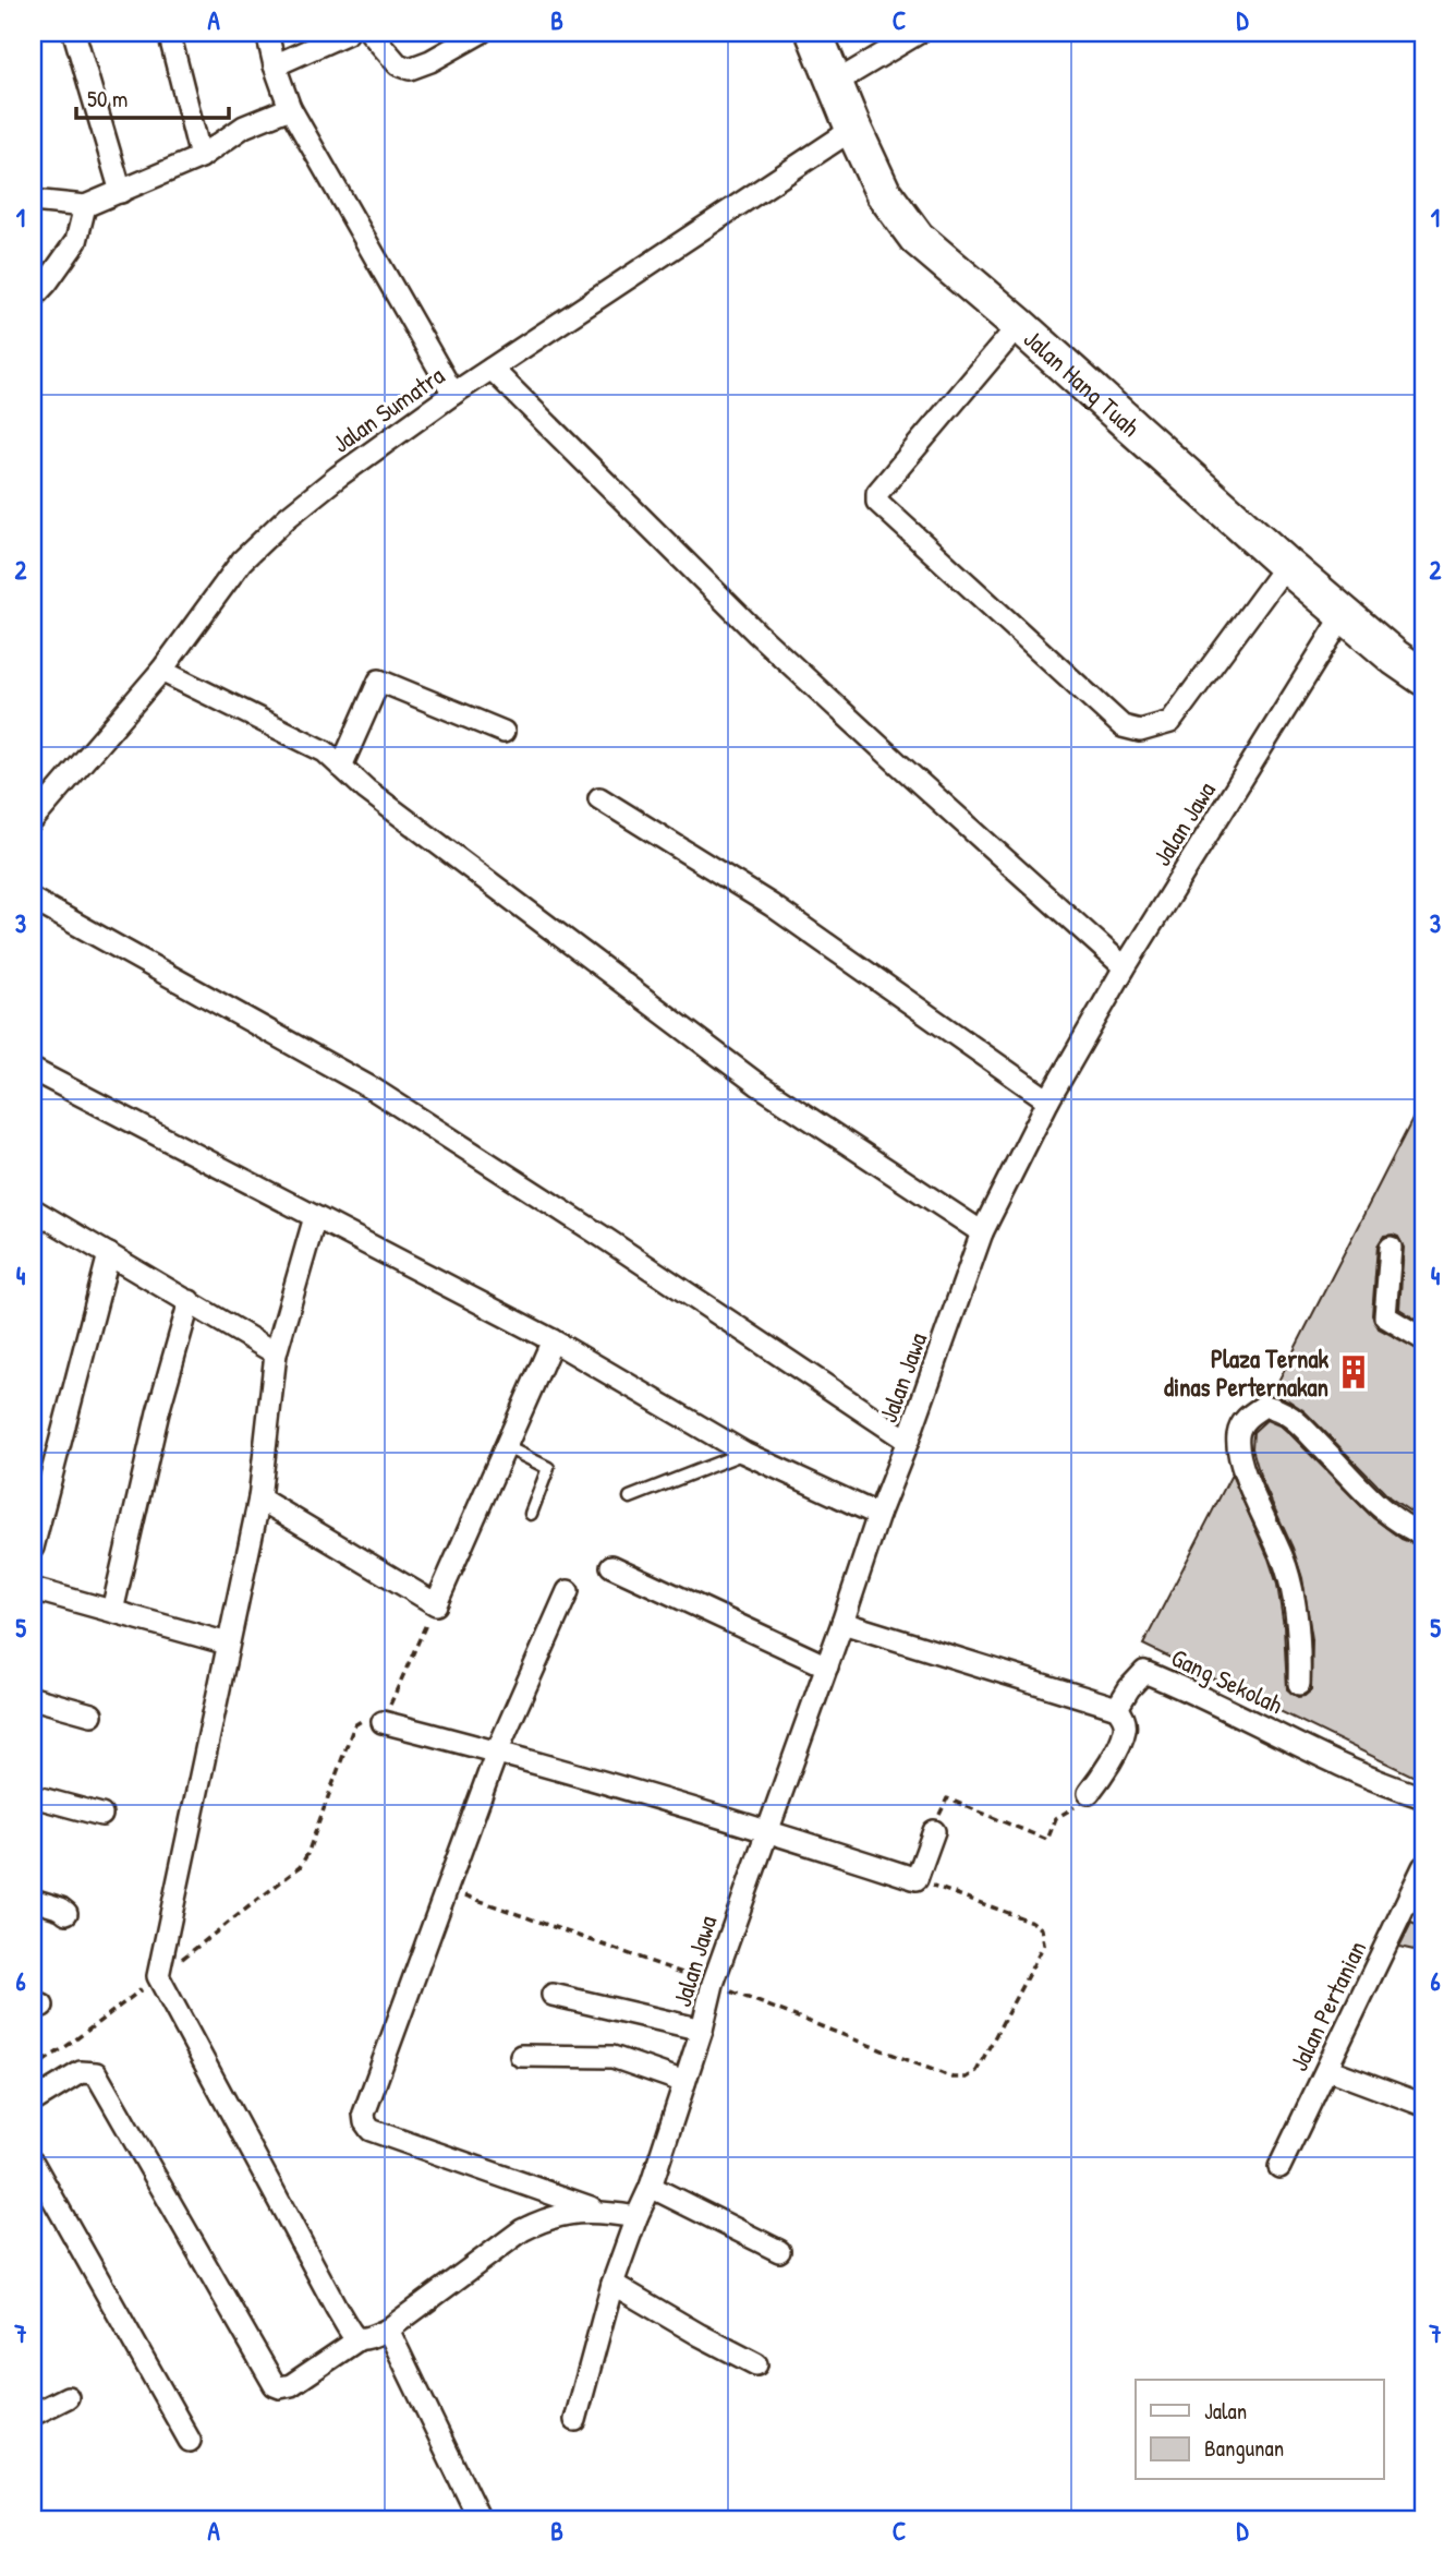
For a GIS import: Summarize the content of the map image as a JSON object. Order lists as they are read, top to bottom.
{
  "streets": {
    "main road": ["Jalan Hang Tuah"],
    "street": [
      "Jalan Sumatra",
      "Jalan Jawa",
      "Gang Sekolah",
      "Jalan Pertanian"
    ]
  },
  "crossings": [
    ["Jalan Hang Tuah", "Jalan Sumatra"],
    ["Jalan Hang Tuah", "Jalan Jawa"]
  ],
  "places": {
    "building": ["Plaza Ternak dinas Perternakan"]
  },
  "legend": ["Jalan", "Bangunan"],
  "scale_bar": "50 m",
  "grid": {
    "columns": [
      "A",
      "B",
      "C",
      "D"
    ],
    "rows": [
      "1",
      "2",
      "3",
      "4",
      "5",
      "6",
      "7"
    ]
  }
}
